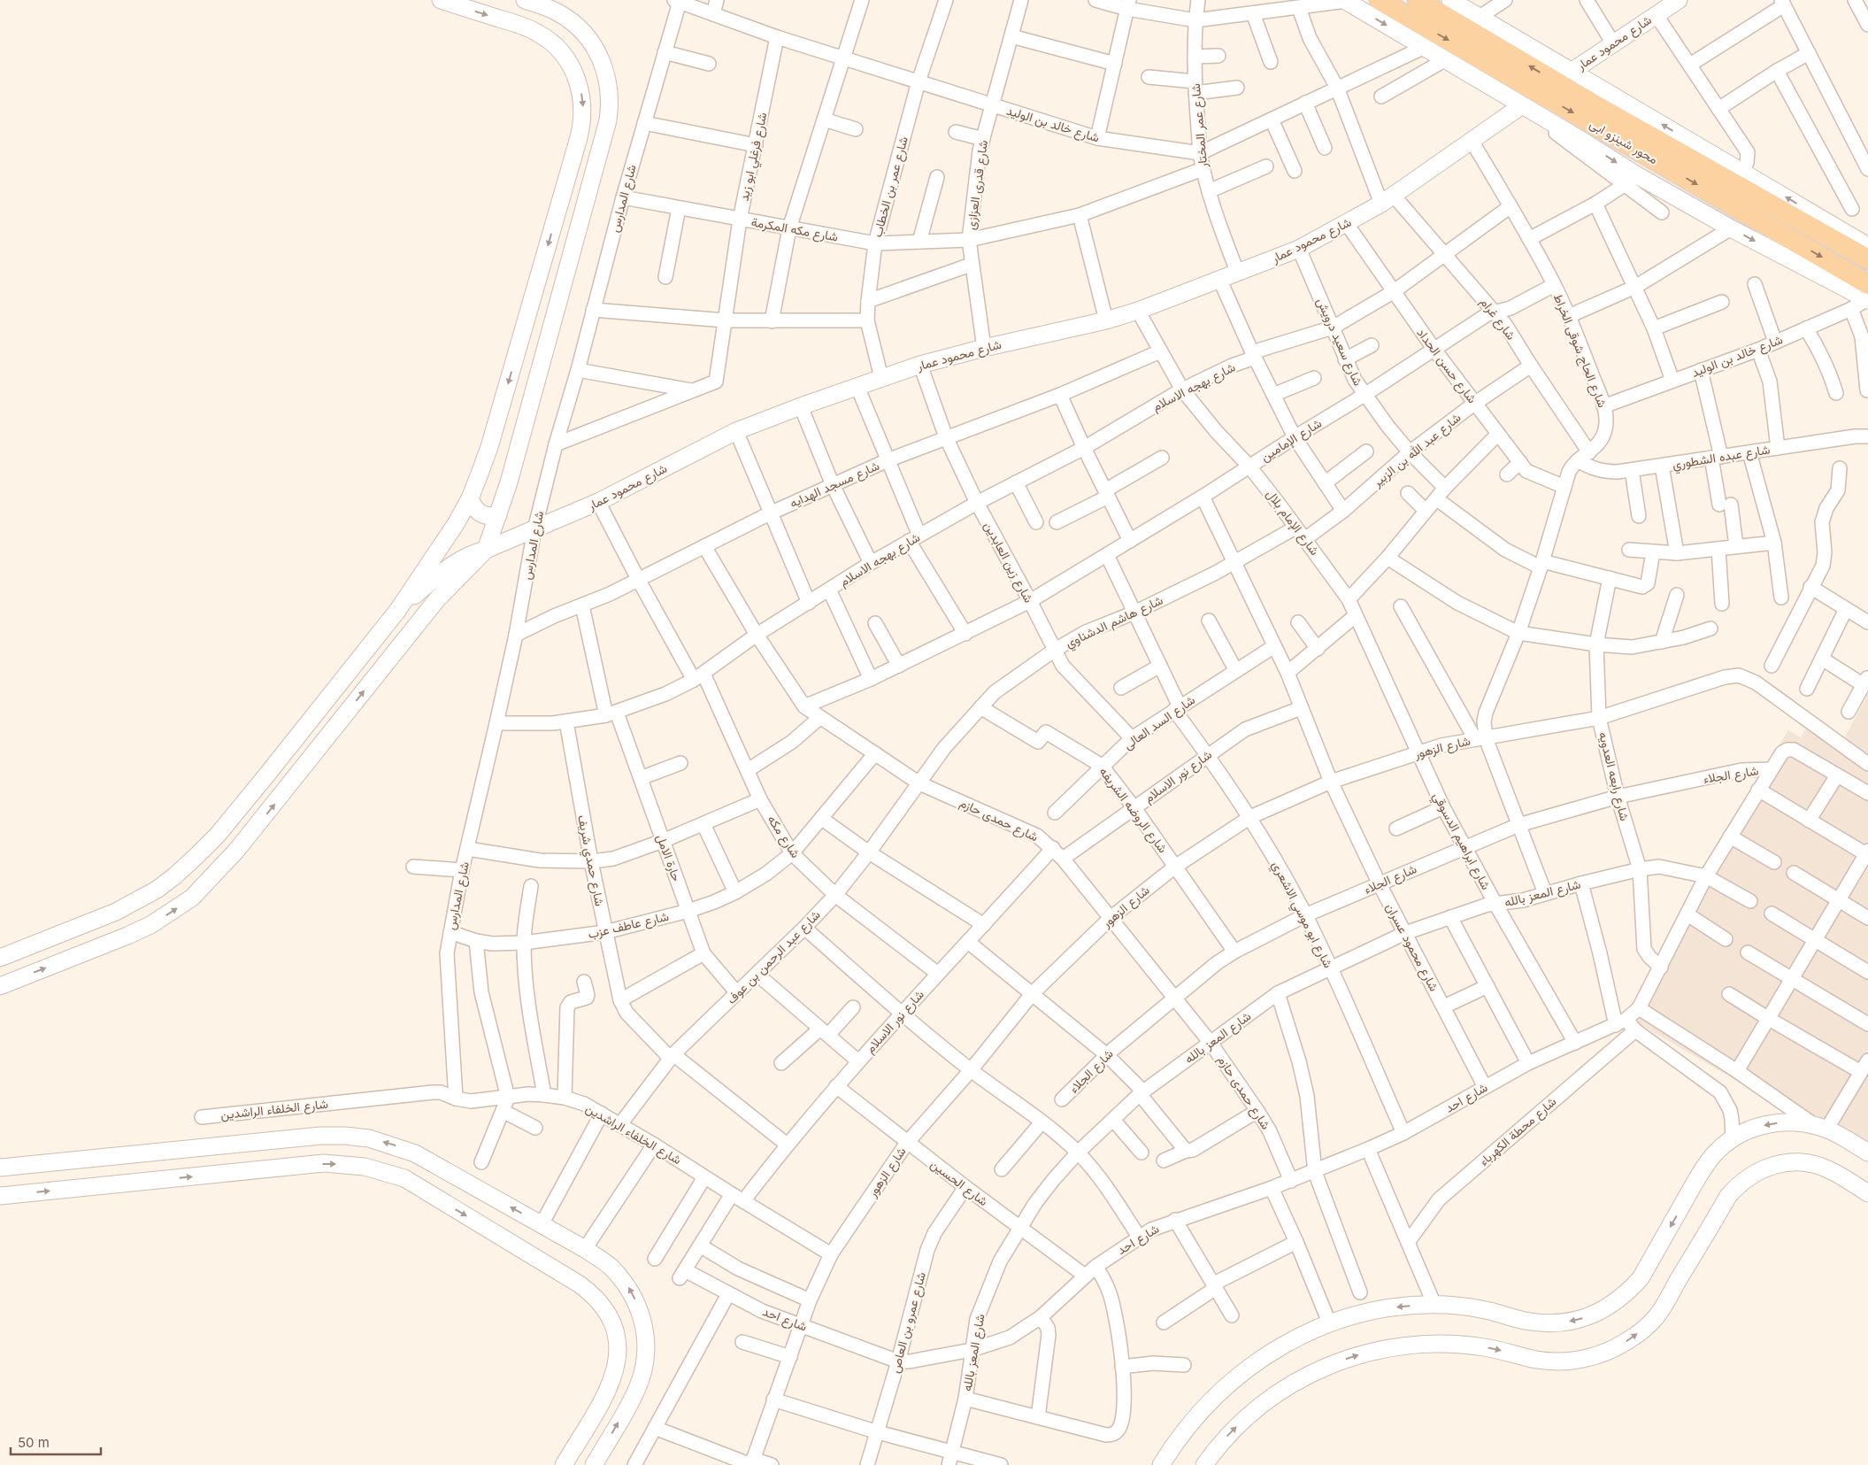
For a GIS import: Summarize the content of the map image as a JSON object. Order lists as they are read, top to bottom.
{
  "streets": {
    "main road": ["محور شينزو ابى"],
    "street": [
      "شارع محمود عمار",
      "شارع خالد بن الوليد",
      "شارع عمر المختار",
      "شارع فرغلي ابو زيد",
      "شارع قدرى العزازى",
      "شارع عمر بن الخطاب",
      "شارع المدارس",
      "شارع مكه المكرمة",
      "شارع غرام",
      "شارع سعيد درويش",
      "شارع الحاج شوقى الخراط",
      "شارع حسن الحداد",
      "شارع بهجه الاسلام",
      "شارع الإمامين",
      "شارع عبد الله بن الزبير",
      "شارع عبده الشطوري",
      "شارع مسجد الهدايه",
      "شارع الإمام بلال",
      "شارع زين العابدين",
      "شارع هاشم الدشناوي",
      "شارع السد العالى",
      "شارع الزهور",
      "شارع الجلاء",
      "شارع نور الاسلام",
      "شارع رابعه العدويه",
      "شارع الروضه الشريفه",
      "شارع حمدى حازم",
      "شارع مكه",
      "شارع ابراهيم الدسوقي",
      "حارة الامل",
      "شارع حمدي شريف",
      "شارع المعز بالله",
      "شارع ابو موسي الاشعري",
      "شارع عاطف عزب",
      "شارع محمود عسران",
      "شارع عبد الرحمن بن عوف",
      "شارع احد",
      "شارع الخلفاء الراشدين",
      "شارع محطة الكهرباء",
      "شارع الحسين",
      "شارع عمرو بن العاص"
    ]
  },
  "crossings": [
    ["شارع محمود عمار", "شارع عمر المختار"],
    ["شارع محمود عمار", "شارع قدرى العزازى"],
    ["شارع محمود عمار", "شارع عمر بن الخطاب"],
    ["شارع محمود عمار", "شارع المدارس"],
    ["شارع محمود عمار", "شارع غرام"],
    ["شارع محمود عمار", "شارع سعيد درويش"],
    ["شارع محمود عمار", "شارع الحاج شوقى الخراط"],
    ["شارع محمود عمار", "شارع حسن الحداد"],
    ["شارع محمود عمار", "شارع الإمام بلال"],
    ["شارع محمود عمار", "شارع زين العابدين"],
    ["شارع محمود عمار", "شارع مكه"],
    ["شارع خالد بن الوليد", "شارع عمر المختار"],
    ["شارع خالد بن الوليد", "شارع فرغلي ابو زيد"],
    ["شارع خالد بن الوليد", "شارع قدرى العزازى"],
    ["شارع خالد بن الوليد", "شارع عمر بن الخطاب"],
    ["شارع خالد بن الوليد", "شارع المدارس"],
    ["شارع خالد بن الوليد", "شارع الحاج شوقى الخراط"],
    ["شارع عمر المختار", "شارع مكه المكرمة"],
    ["شارع فرغلي ابو زيد", "شارع مكه المكرمة"],
    ["شارع قدرى العزازى", "شارع مكه المكرمة"],
    ["شارع عمر بن الخطاب", "شارع مكه المكرمة"],
    ["شارع المدارس", "شارع مكه المكرمة"],
    ["شارع المدارس", "شارع بهجه الاسلام"],
    ["شارع المدارس", "شارع مسجد الهدايه"],
    ["شارع المدارس", "شارع عاطف عزب"],
    ["شارع المدارس", "شارع الخلفاء الراشدين"],
    ["شارع غرام", "شارع الحاج شوقى الخراط"],
    ["شارع غرام", "شارع بهجه الاسلام"],
    ["شارع غرام", "شارع الإمامين"],
    ["شارع غرام", "شارع عبد الله بن الزبير"],
    ["شارع سعيد درويش", "شارع بهجه الاسلام"],
    ["شارع سعيد درويش", "شارع الإمامين"],
    ["شارع سعيد درويش", "شارع عبد الله بن الزبير"],
    ["شارع الحاج شوقى الخراط", "شارع حسن الحداد"],
    ["شارع الحاج شوقى الخراط", "شارع بهجه الاسلام"],
    ["شارع الحاج شوقى الخراط", "شارع الإمامين"],
    ["شارع الحاج شوقى الخراط", "شارع عبده الشطوري"],
    ["شارع الحاج شوقى الخراط", "شارع الزهور"],
    ["شارع حسن الحداد", "شارع بهجه الاسلام"],
    ["شارع حسن الحداد", "شارع الإمامين"],
    ["شارع حسن الحداد", "شارع عبد الله بن الزبير"],
    ["شارع بهجه الاسلام", "شارع الإمام بلال"],
    ["شارع بهجه الاسلام", "شارع زين العابدين"],
    ["شارع بهجه الاسلام", "شارع حمدى حازم"],
    ["شارع بهجه الاسلام", "شارع مكه"],
    ["شارع بهجه الاسلام", "حارة الامل"],
    ["شارع بهجه الاسلام", "شارع حمدي شريف"],
    ["شارع الإمامين", "شارع الإمام بلال"],
    ["شارع الإمامين", "شارع زين العابدين"],
    ["شارع الإمامين", "شارع حمدى حازم"],
    ["شارع الإمامين", "شارع ابو موسي الاشعري"],
    ["شارع الإمامين", "شارع محمود عسران"],
    ["شارع عبد الله بن الزبير", "شارع الإمام بلال"],
    ["شارع مسجد الهدايه", "شارع الإمام بلال"],
    ["شارع مسجد الهدايه", "شارع زين العابدين"],
    ["شارع مسجد الهدايه", "شارع حمدى حازم"],
    ["شارع مسجد الهدايه", "شارع مكه"],
    ["شارع مسجد الهدايه", "حارة الامل"],
    ["شارع الإمام بلال", "شارع هاشم الدشناوي"],
    ["شارع الإمام بلال", "شارع الزهور"],
    ["شارع الإمام بلال", "شارع ابراهيم الدسوقي"],
    ["شارع زين العابدين", "شارع هاشم الدشناوي"],
    ["شارع زين العابدين", "شارع السد العالى"],
    ["شارع هاشم الدشناوي", "شارع الروضه الشريفه"],
    ["شارع هاشم الدشناوي", "شارع حمدى حازم"],
    ["شارع هاشم الدشناوي", "شارع ابو موسي الاشعري"],
    ["شارع هاشم الدشناوي", "شارع محمود عسران"],
    ["شارع هاشم الدشناوي", "شارع عبد الرحمن بن عوف"],
    ["شارع السد العالى", "شارع الروضه الشريفه"],
    ["شارع السد العالى", "شارع ابو موسي الاشعري"],
    ["شارع السد العالى", "شارع محمود عسران"],
    ["شارع الزهور", "شارع رابعه العدويه"],
    ["شارع الزهور", "شارع الروضه الشريفه"],
    ["شارع الزهور", "شارع حمدى حازم"],
    ["شارع الزهور", "شارع ابراهيم الدسوقي"],
    ["شارع الزهور", "شارع ابو موسي الاشعري"],
    ["شارع الزهور", "شارع محمود عسران"],
    ["شارع الزهور", "شارع احد"],
    ["شارع الزهور", "شارع الخلفاء الراشدين"],
    ["شارع الزهور", "شارع الحسين"],
    ["شارع الجلاء", "شارع رابعه العدويه"],
    ["شارع الجلاء", "شارع الروضه الشريفه"],
    ["شارع الجلاء", "شارع حمدى حازم"],
    ["شارع الجلاء", "شارع ابراهيم الدسوقي"],
    ["شارع الجلاء", "شارع ابو موسي الاشعري"],
    ["شارع الجلاء", "شارع محمود عسران"],
    ["شارع نور الاسلام", "شارع الروضه الشريفه"],
    ["شارع نور الاسلام", "شارع حمدى حازم"],
    ["شارع نور الاسلام", "شارع مكه"],
    ["شارع نور الاسلام", "شارع حمدي شريف"],
    ["شارع نور الاسلام", "شارع ابو موسي الاشعري"],
    ["شارع نور الاسلام", "شارع محمود عسران"],
    ["شارع نور الاسلام", "شارع احد"],
    ["شارع نور الاسلام", "شارع الخلفاء الراشدين"],
    ["شارع نور الاسلام", "شارع الحسين"],
    ["شارع رابعه العدويه", "شارع المعز بالله"],
    ["شارع حمدى حازم", "شارع المعز بالله"],
    ["شارع حمدى حازم", "شارع عاطف عزب"],
    ["شارع حمدى حازم", "شارع عبد الرحمن بن عوف"],
    ["شارع حمدى حازم", "شارع احد"],
    ["شارع مكه", "شارع عاطف عزب"],
    ["شارع مكه", "شارع عبد الرحمن بن عوف"],
    ["شارع ابراهيم الدسوقي", "شارع المعز بالله"],
    ["شارع ابراهيم الدسوقي", "شارع احد"],
    ["حارة الامل", "شارع عاطف عزب"],
    ["حارة الامل", "شارع عبد الرحمن بن عوف"],
    ["شارع حمدي شريف", "شارع عاطف عزب"],
    ["شارع حمدي شريف", "شارع عبد الرحمن بن عوف"],
    ["شارع المعز بالله", "شارع ابو موسي الاشعري"],
    ["شارع المعز بالله", "شارع محمود عسران"],
    ["شارع المعز بالله", "شارع احد"],
    ["شارع المعز بالله", "شارع الحسين"],
    ["شارع ابو موسي الاشعري", "شارع احد"],
    ["شارع محمود عسران", "شارع احد"],
    ["شارع عبد الرحمن بن عوف", "شارع الخلفاء الراشدين"],
    ["شارع احد", "شارع الحسين"],
    ["شارع احد", "شارع عمرو بن العاص"],
    ["شارع الحسين", "شارع عمرو بن العاص"]
  ],
  "scale_bar": "50 m"
}
